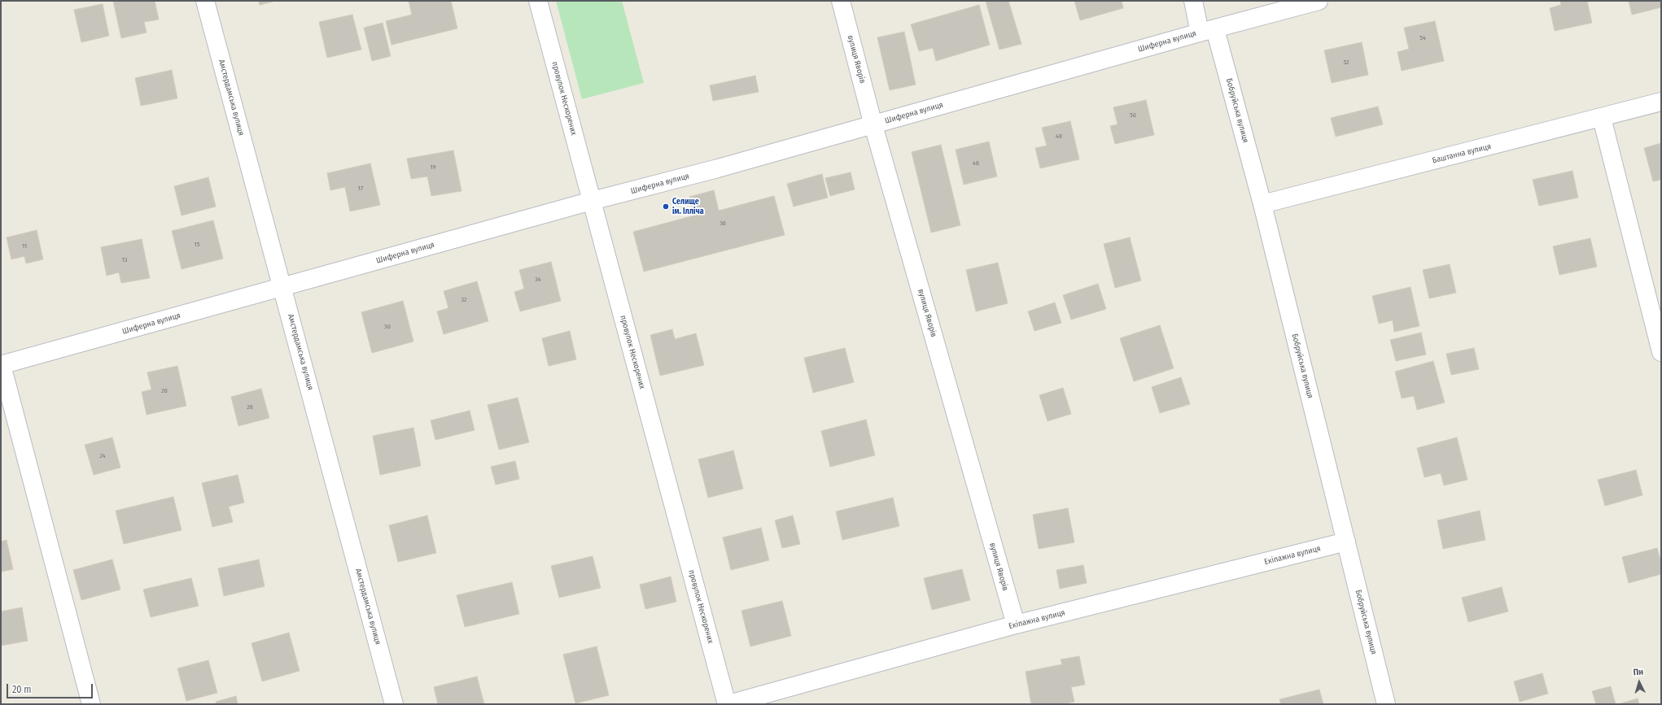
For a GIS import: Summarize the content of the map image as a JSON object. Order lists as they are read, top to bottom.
{
  "streets": {
    "street": [
      "Шиферна вулиця",
      "вулиця Яворів",
      "Амстердамська вулиця",
      "провулок Нескорених",
      "Бобруйська вулиця",
      "Баштанна вулиця",
      "Екіпажна вулиця"
    ]
  },
  "crossings": [
    ["Шиферна вулиця", "вулиця Яворів"],
    ["Шиферна вулиця", "Амстердамська вулиця"],
    ["Шиферна вулиця", "провулок Нескорених"],
    ["Шиферна вулиця", "Бобруйська вулиця"],
    ["вулиця Яворів", "Екіпажна вулиця"],
    ["провулок Нескорених", "Екіпажна вулиця"],
    ["Бобруйська вулиця", "Баштанна вулиця"],
    ["Бобруйська вулиця", "Екіпажна вулиця"]
  ],
  "places": ["Селище ім. Ілліча"],
  "house_numbers": [
    "54",
    "52",
    "50",
    "48",
    "46",
    "19",
    "17",
    "36",
    "15",
    "11",
    "13",
    "34",
    "32",
    "30",
    "26",
    "28",
    "24"
  ],
  "scale_bar": "20 m",
  "north": "top"
}
